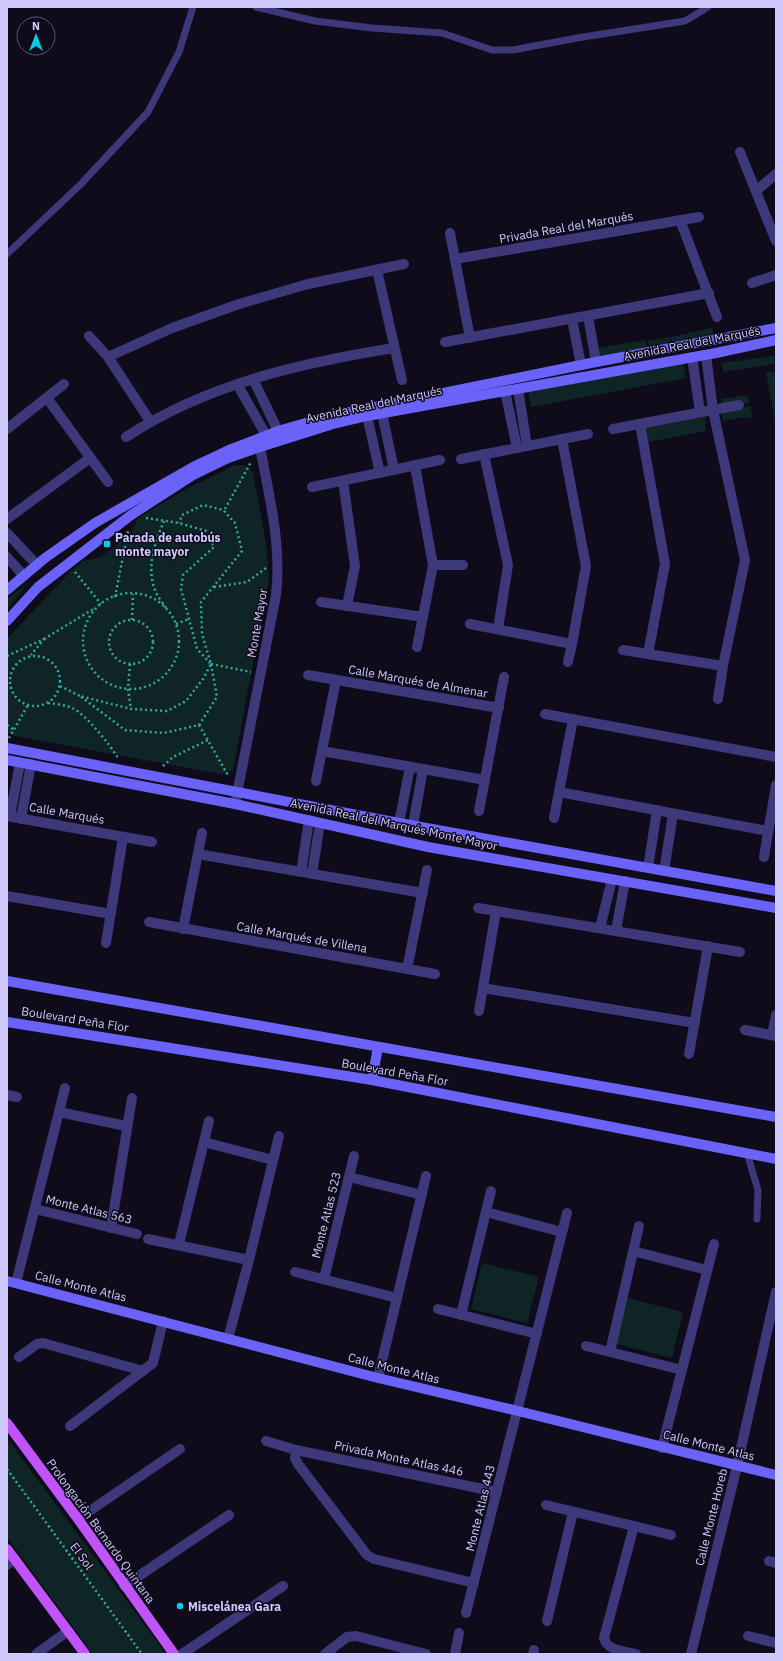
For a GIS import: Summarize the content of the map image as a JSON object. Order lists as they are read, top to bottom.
{
  "streets": {
    "main road": ["Prolongación Bernardo Quintana"],
    "street": [
      "Privada Real del Marqués",
      "Avenida Real del Marqués",
      "Monte Mayor",
      "Calle Marqués de Almenar",
      "Calle Marqués",
      "Avenida Real del Marqués Monte Mayor",
      "Calle Marqués de Villena",
      "Boulevard Peña Flor",
      "Monte Atlas 563",
      "Monte Atlas 523",
      "Calle Monte Atlas",
      "Privada Monte Atlas 446",
      "Monte Atlas 443",
      "Calle Monte Horeb"
    ],
    "path": ["El Sol"]
  },
  "crossings": [
    ["Avenida Real del Marqués", "Monte Mayor"],
    ["Monte Mayor", "Avenida Real del Marqués Monte Mayor"],
    ["Calle Monte Atlas", "Monte Atlas 443"],
    ["Calle Monte Atlas", "Calle Monte Horeb"],
    ["Privada Monte Atlas 446", "Monte Atlas 443"]
  ],
  "places": {
    "transit": ["Parada de autobús monte mayor"],
    "other": ["Miscelánea Gara"]
  },
  "north": "top"
}
